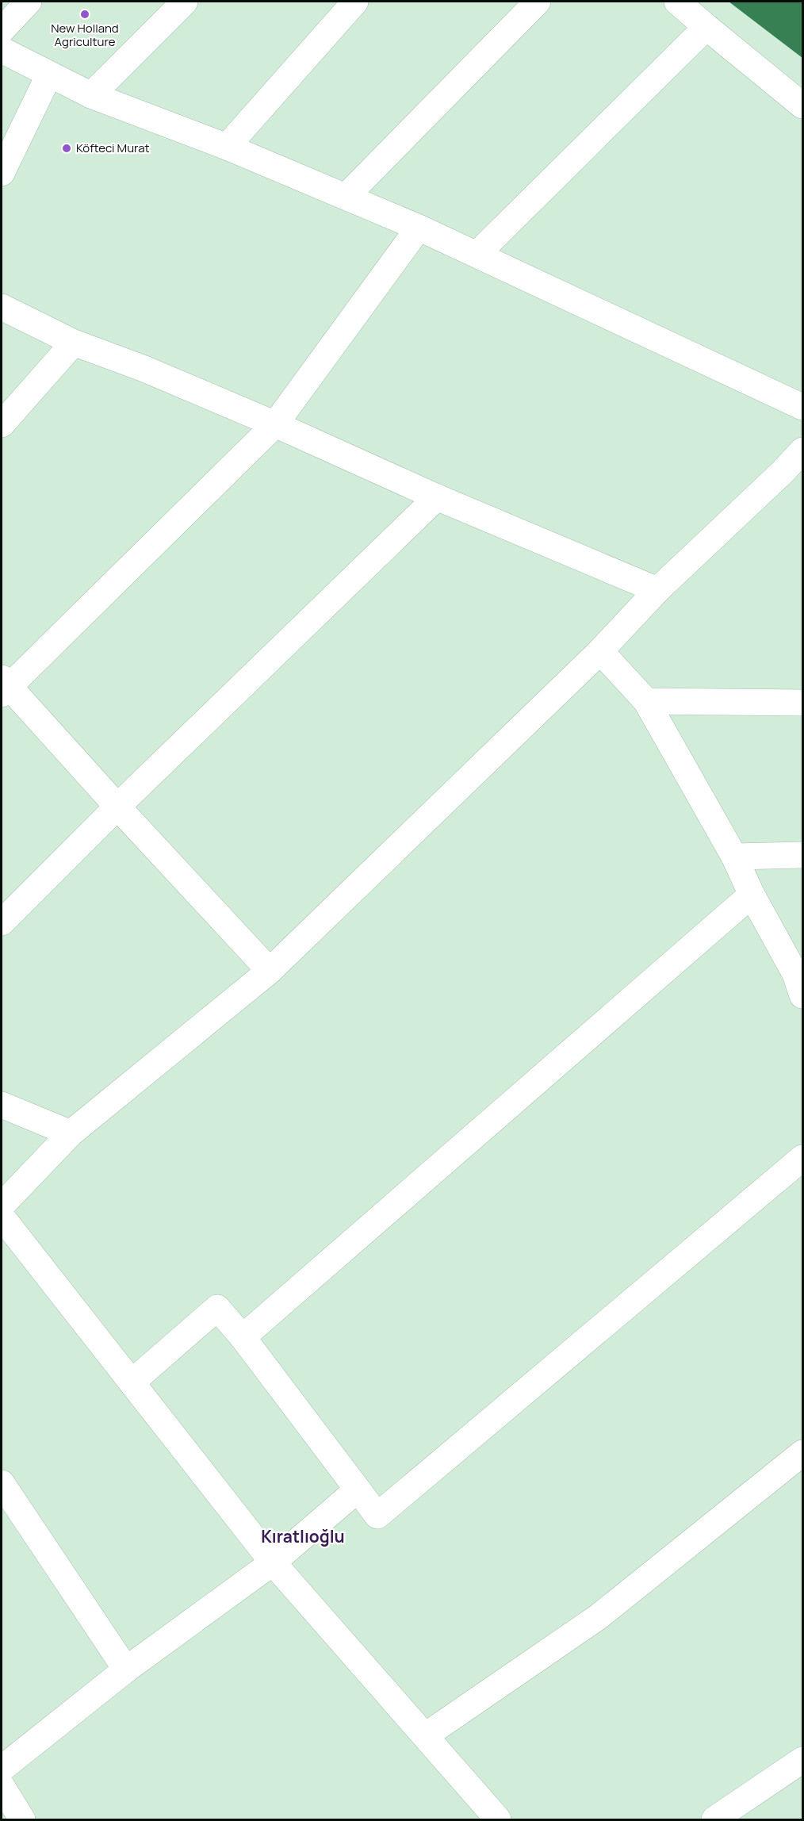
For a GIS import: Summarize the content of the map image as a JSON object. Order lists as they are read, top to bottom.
{
  "districts": ["Kıratlıoğlu"],
  "places": ["New Holland Agriculture", "Köfteci Murat"]
}
